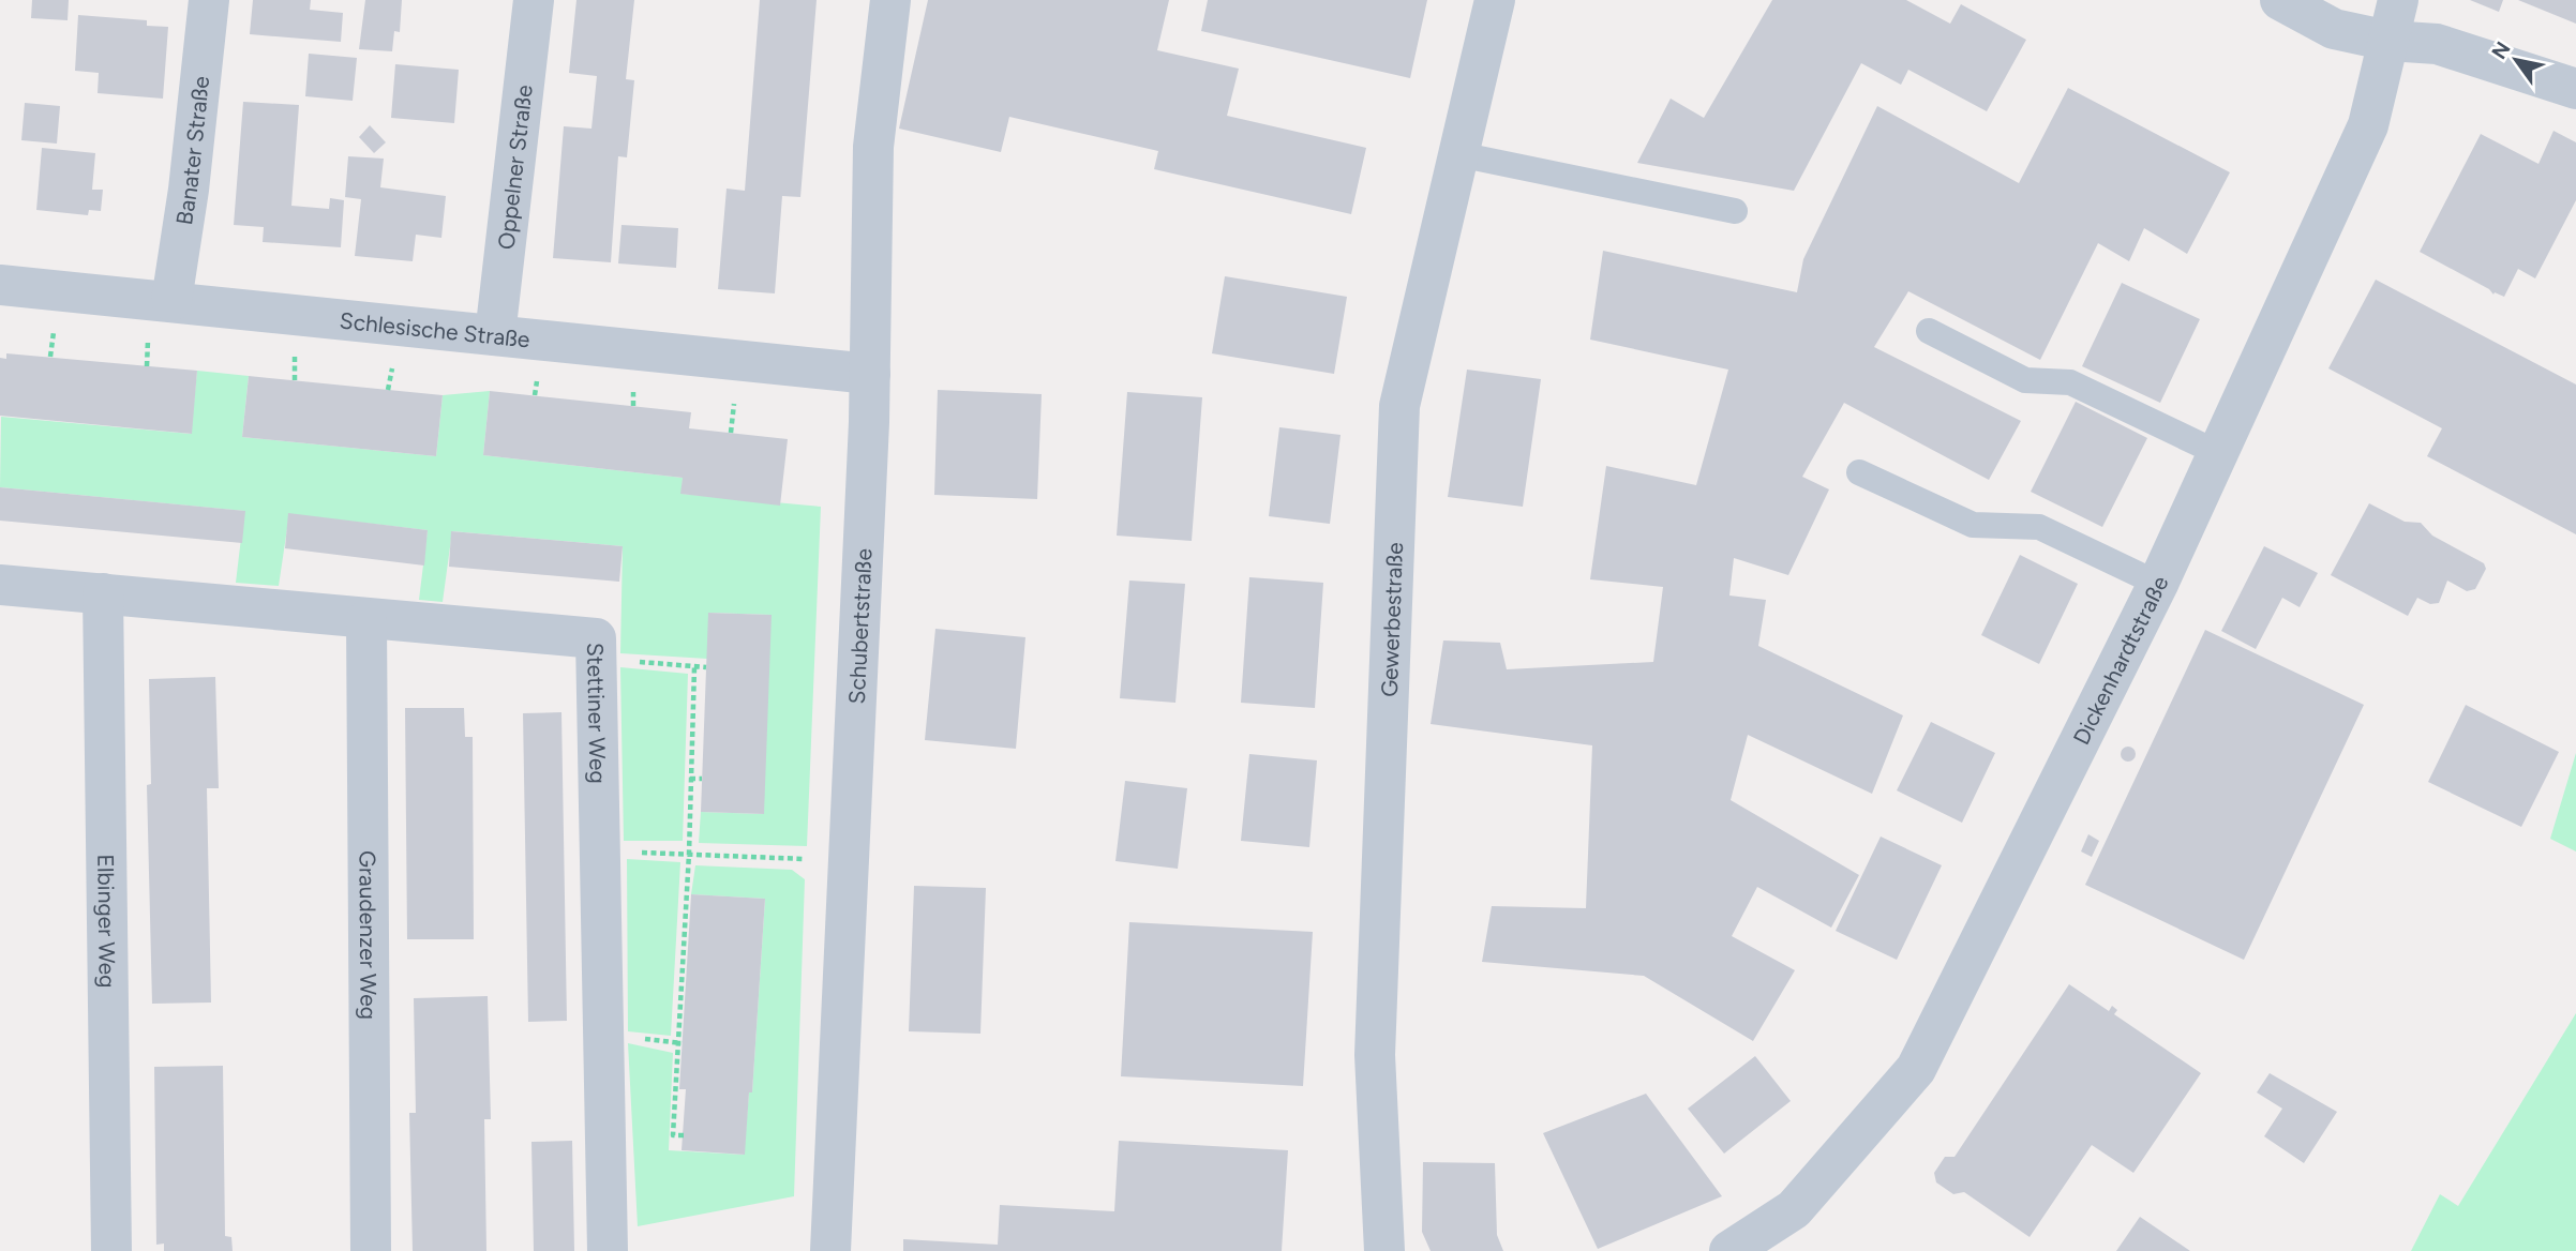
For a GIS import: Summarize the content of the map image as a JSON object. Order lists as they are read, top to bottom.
{
  "streets": {
    "street": [
      "Banater Straße",
      "Oppelner Straße",
      "Schlesische Straße",
      "Gewerbestraße",
      "Schubertstraße",
      "Dickenhardtstraße",
      "Stettiner Weg",
      "Elbinger Weg",
      "Graudenzer Weg"
    ]
  },
  "crossings": [
    ["Banater Straße", "Schlesische Straße"],
    ["Oppelner Straße", "Schlesische Straße"],
    ["Schlesische Straße", "Schubertstraße"],
    ["Stettiner Weg", "Elbinger Weg"],
    ["Stettiner Weg", "Graudenzer Weg"]
  ],
  "north": "top left"
}
